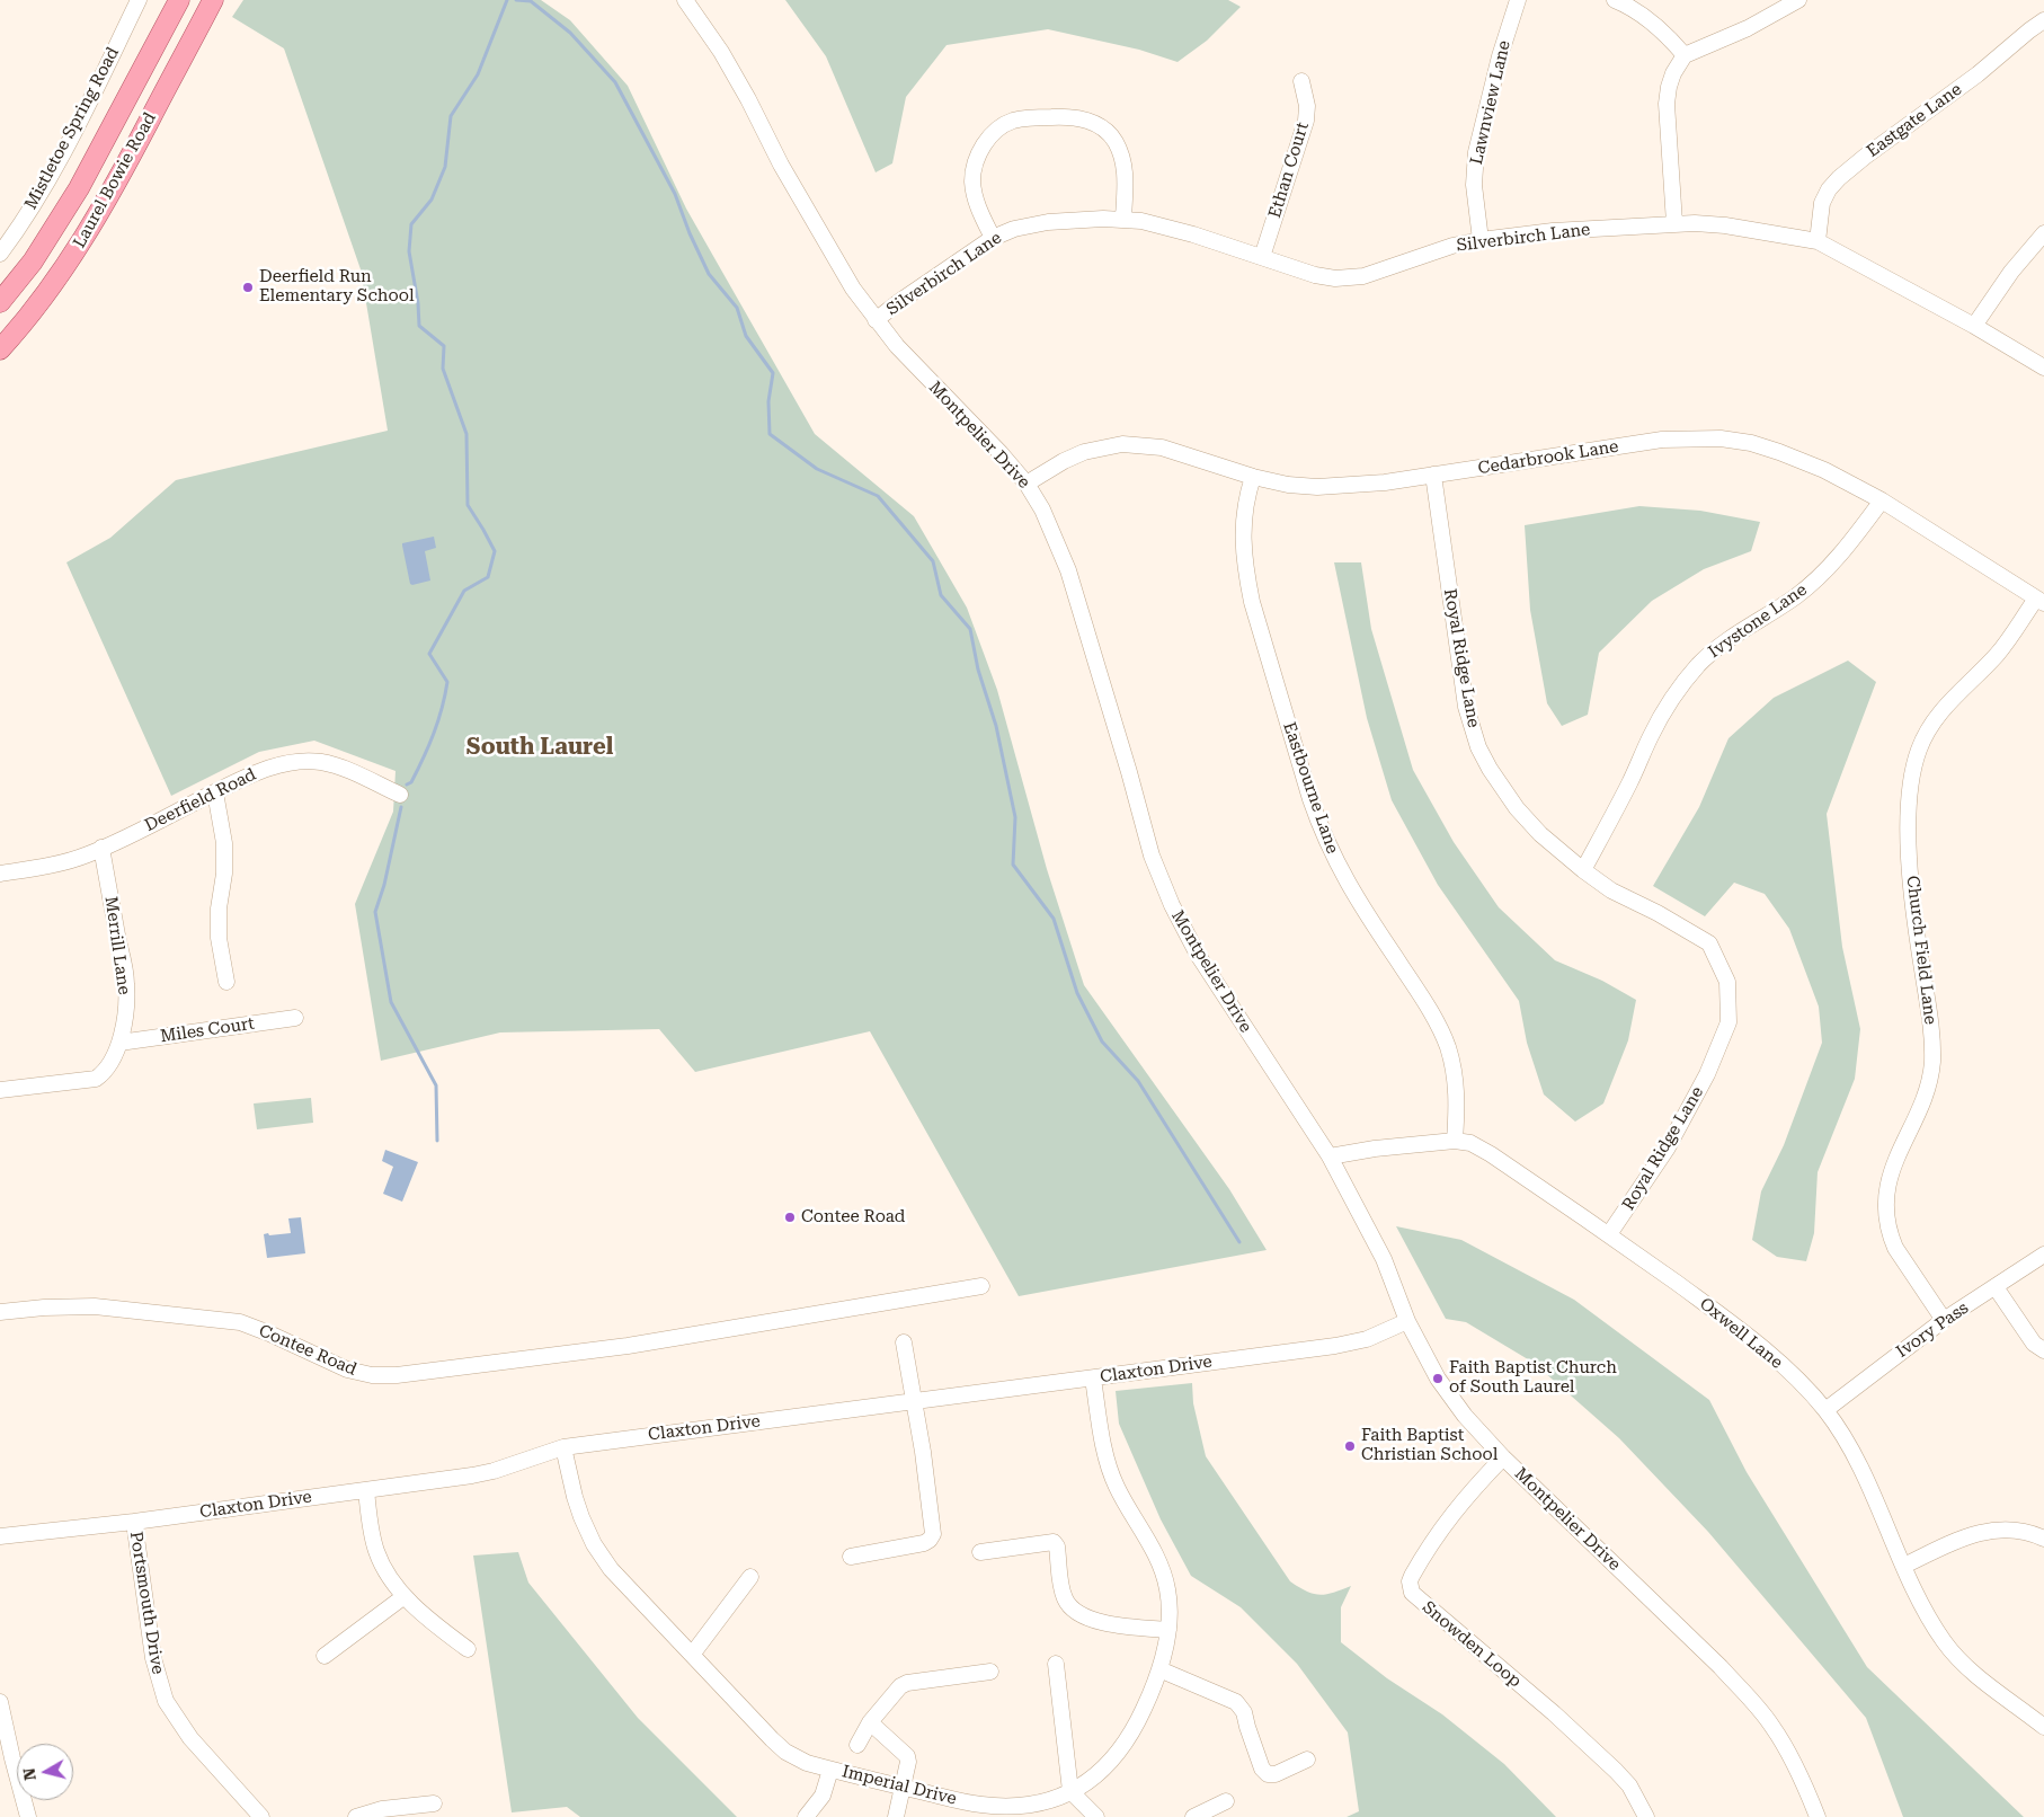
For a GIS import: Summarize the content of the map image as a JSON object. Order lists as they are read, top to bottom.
{
  "streets": {
    "main road": ["Laurel Bowie Road"],
    "street": [
      "Lawnview Lane",
      "Eastgate Lane",
      "Mistletoe Spring Road",
      "Ethan Court",
      "Silverbirch Lane",
      "Montpelier Drive",
      "Cedarbrook Lane",
      "Ivystone Lane",
      "Royal Ridge Lane",
      "Eastbourne Lane",
      "Deerfield Road",
      "Merrill Lane",
      "Church Field Lane",
      "Miles Court",
      "Ivory Pass",
      "Oxwell Lane",
      "Contee Road",
      "Claxton Drive",
      "Portsmouth Drive",
      "Snowden Loop",
      "Imperial Drive"
    ]
  },
  "crossings": [
    ["Lawnview Lane", "Silverbirch Lane"],
    ["Eastgate Lane", "Silverbirch Lane"],
    ["Ethan Court", "Silverbirch Lane"],
    ["Silverbirch Lane", "Montpelier Drive"],
    ["Montpelier Drive", "Cedarbrook Lane"],
    ["Montpelier Drive", "Oxwell Lane"],
    ["Montpelier Drive", "Claxton Drive"],
    ["Montpelier Drive", "Snowden Loop"],
    ["Cedarbrook Lane", "Ivystone Lane"],
    ["Cedarbrook Lane", "Royal Ridge Lane"],
    ["Cedarbrook Lane", "Eastbourne Lane"],
    ["Cedarbrook Lane", "Church Field Lane"],
    ["Ivystone Lane", "Royal Ridge Lane"],
    ["Royal Ridge Lane", "Oxwell Lane"],
    ["Eastbourne Lane", "Oxwell Lane"],
    ["Deerfield Road", "Merrill Lane"],
    ["Merrill Lane", "Miles Court"],
    ["Church Field Lane", "Ivory Pass"],
    ["Ivory Pass", "Oxwell Lane"],
    ["Claxton Drive", "Portsmouth Drive"],
    ["Claxton Drive", "Imperial Drive"]
  ],
  "districts": ["South Laurel"],
  "places": [
    "Deerfield Run Elementary School",
    "Contee Road",
    "Faith Baptist Church of South Laurel",
    "Faith Baptist Christian School"
  ],
  "north": "left"
}
